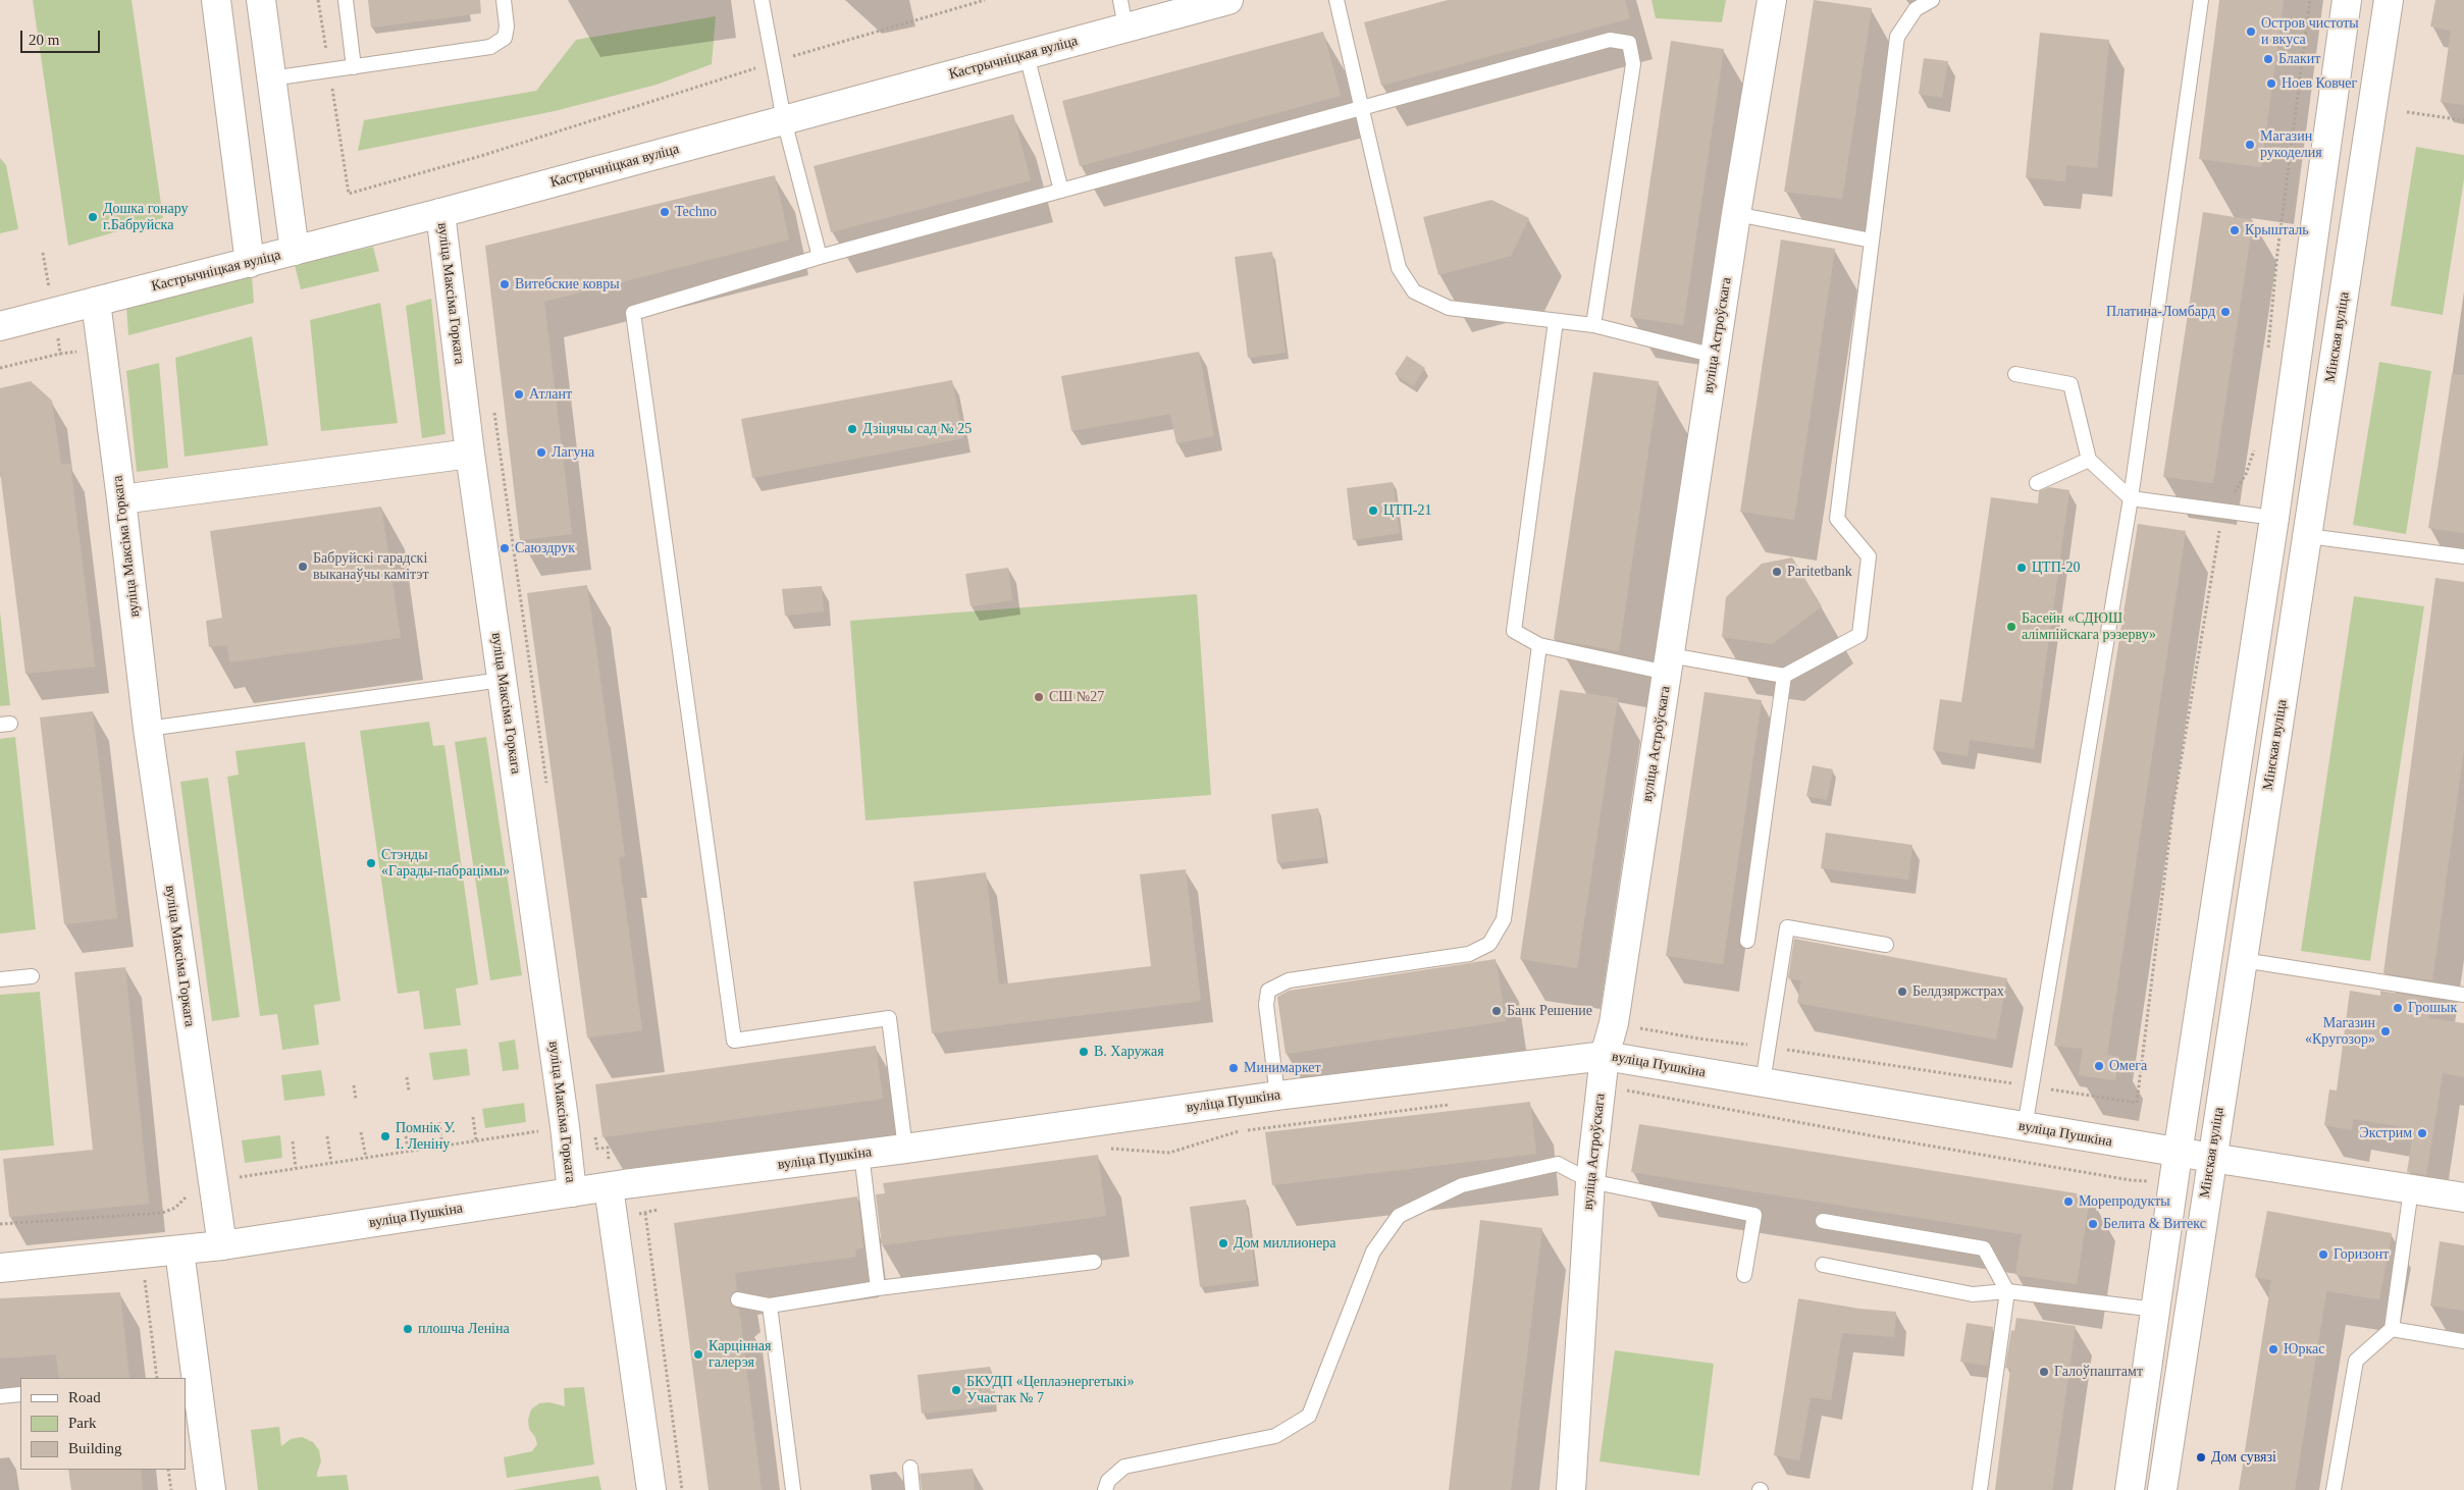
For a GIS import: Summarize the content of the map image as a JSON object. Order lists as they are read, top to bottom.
{
  "streets": {
    "main road": [
      "Кастрычніцкая вуліца",
      "вуліца Максіма Горкага",
      "вуліца Астроўскага",
      "Мінская вуліца",
      "вуліца Пушкіна"
    ]
  },
  "crossings": [
    ["Кастрычніцкая вуліца", "вуліца Максіма Горкага"],
    ["вуліца Максіма Горкага", "вуліца Пушкіна"],
    ["вуліца Астроўскага", "вуліца Пушкіна"],
    ["Мінская вуліца", "вуліца Пушкіна"]
  ],
  "places": [
    "Остров чистоты и вкуса",
    "Блакит",
    "Ноев Ковчег",
    "Магазин рукоделия",
    "Techno",
    "Дошка гонару г.Бабруйска",
    "Крышталь",
    "Витебские ковры",
    "Платина-Ломбард",
    "Атлант",
    "Дзіцячы сад № 25",
    "Лагуна",
    "ЦТП-21",
    "Саюздрук",
    "Бабруйскі гарадскі выканаўчы камітэт",
    "ЦТП-20",
    "Paritetbank",
    "Басейн «СДЮШ алімпійскага рэзерву»",
    "СШ №27",
    "Стэнды «Гарады-пабрацімы»",
    "Белдзяржстрах",
    "Грошык",
    "Банк Решение",
    "Магазин «Кругозор»",
    "В. Харужая",
    "Омега",
    "Минимаркет",
    "Экстрим",
    "Помнік У. І. Леніну",
    "Морепродукты",
    "Белита & Витекс",
    "Дом миллионера",
    "Горизонт",
    "плошча Леніна",
    "Юркас",
    "Карцінная галерэя",
    "Галоўпаштамт",
    "БКУДП «Цеплаэнергетыкі» Участак № 7",
    "Дом сувязі"
  ],
  "legend": ["Road", "Park", "Building"],
  "scale_bar": "20 m"
}
